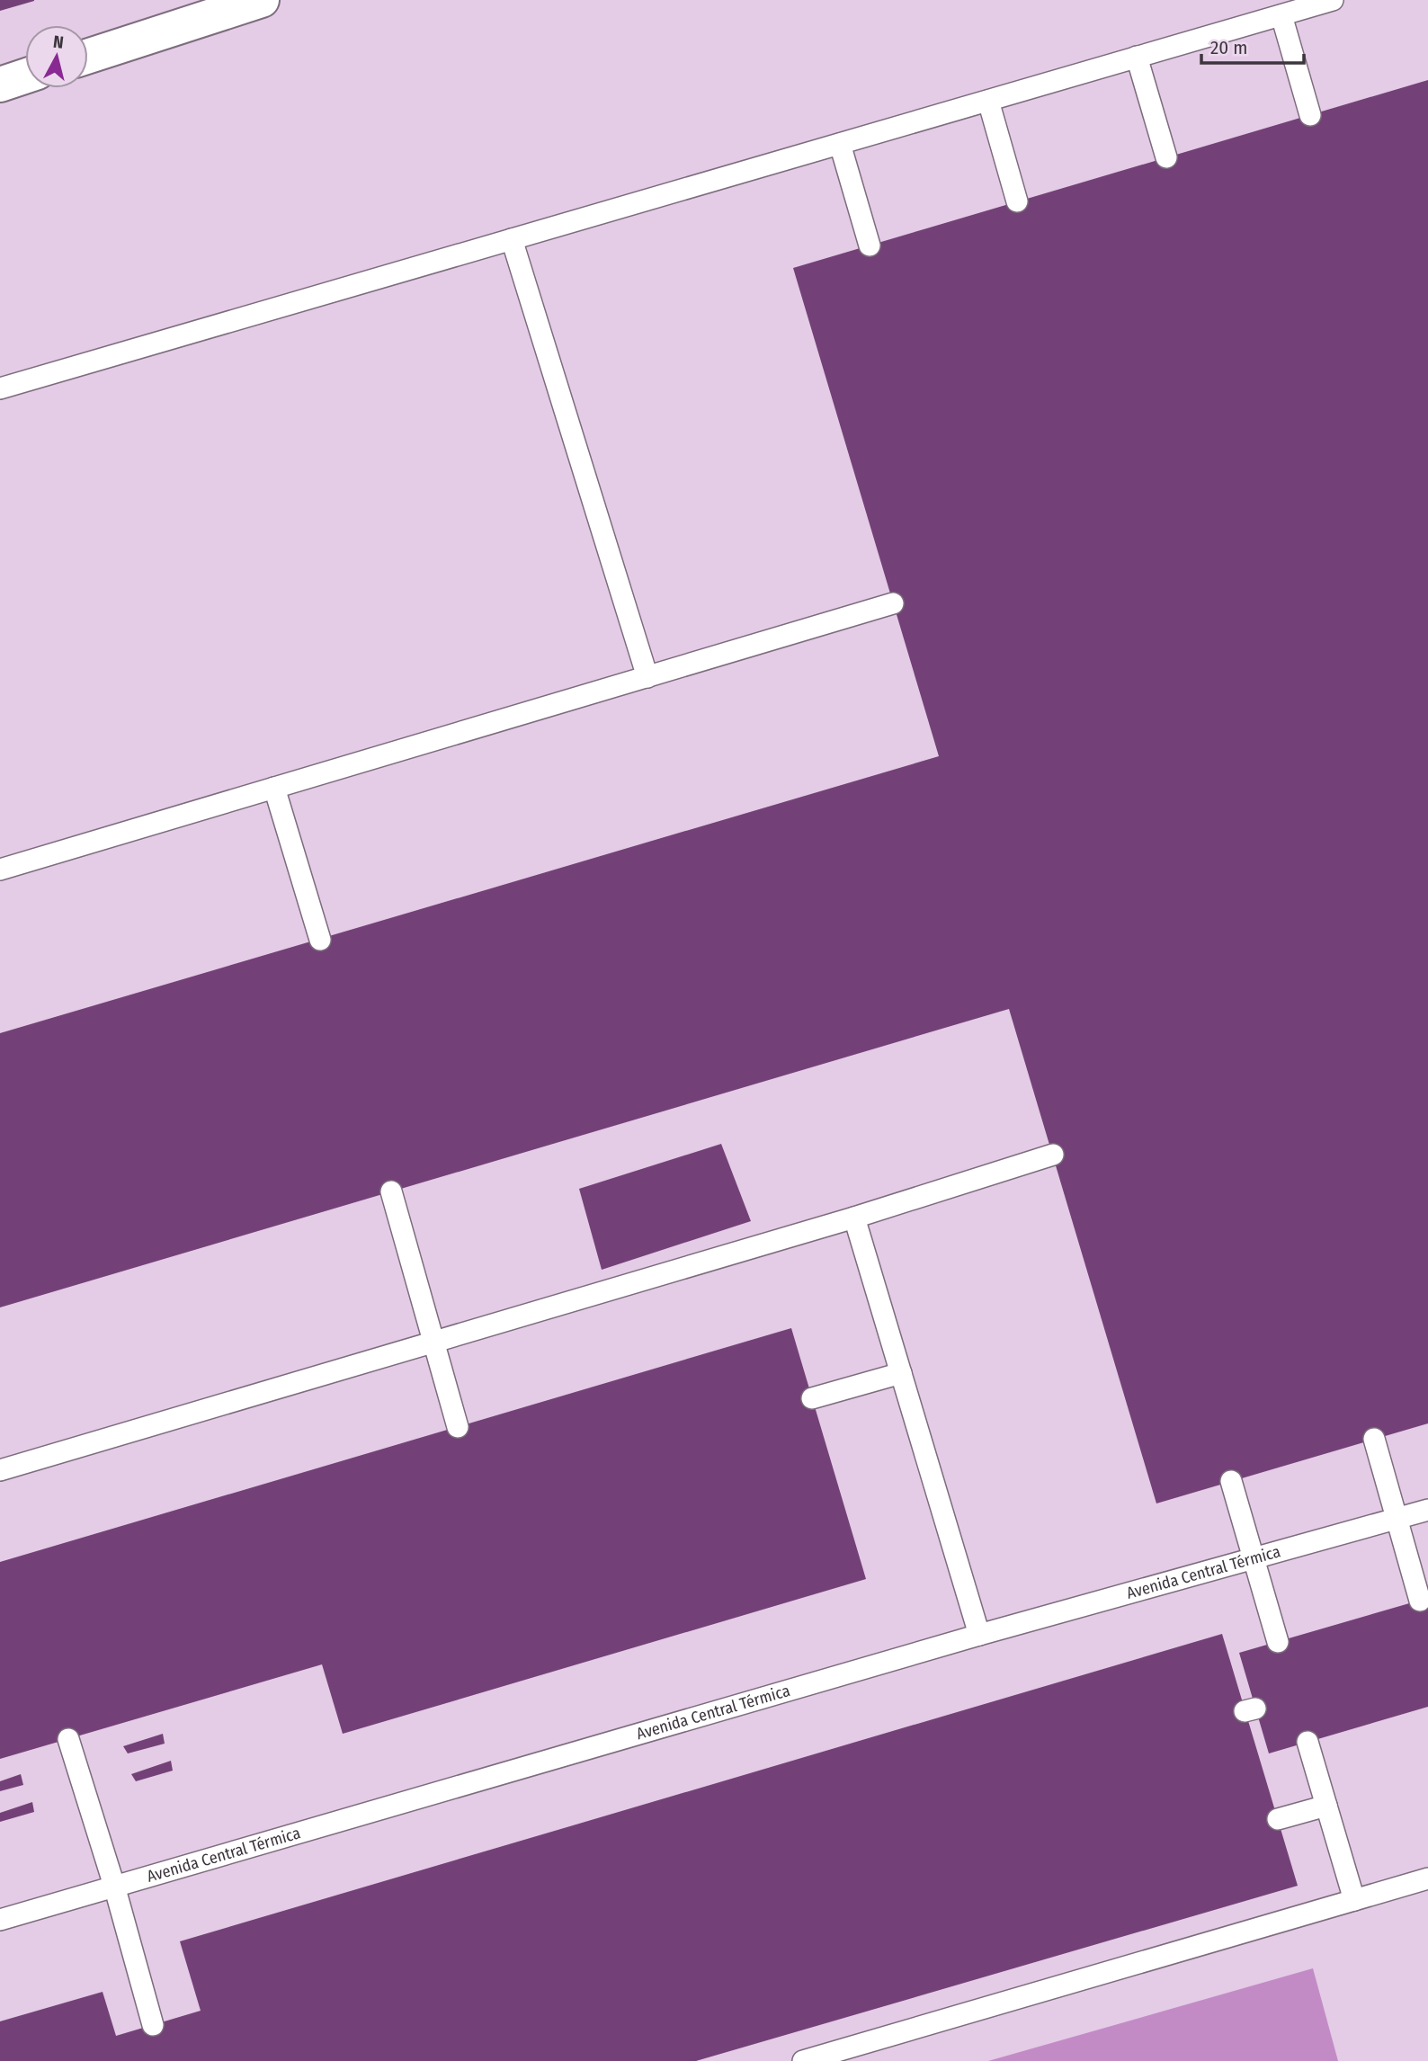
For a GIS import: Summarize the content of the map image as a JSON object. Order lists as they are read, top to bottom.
{
  "streets": {
    "lane": ["Avenida Central Térmica"]
  },
  "scale_bar": "20 m",
  "north": "top"
}
